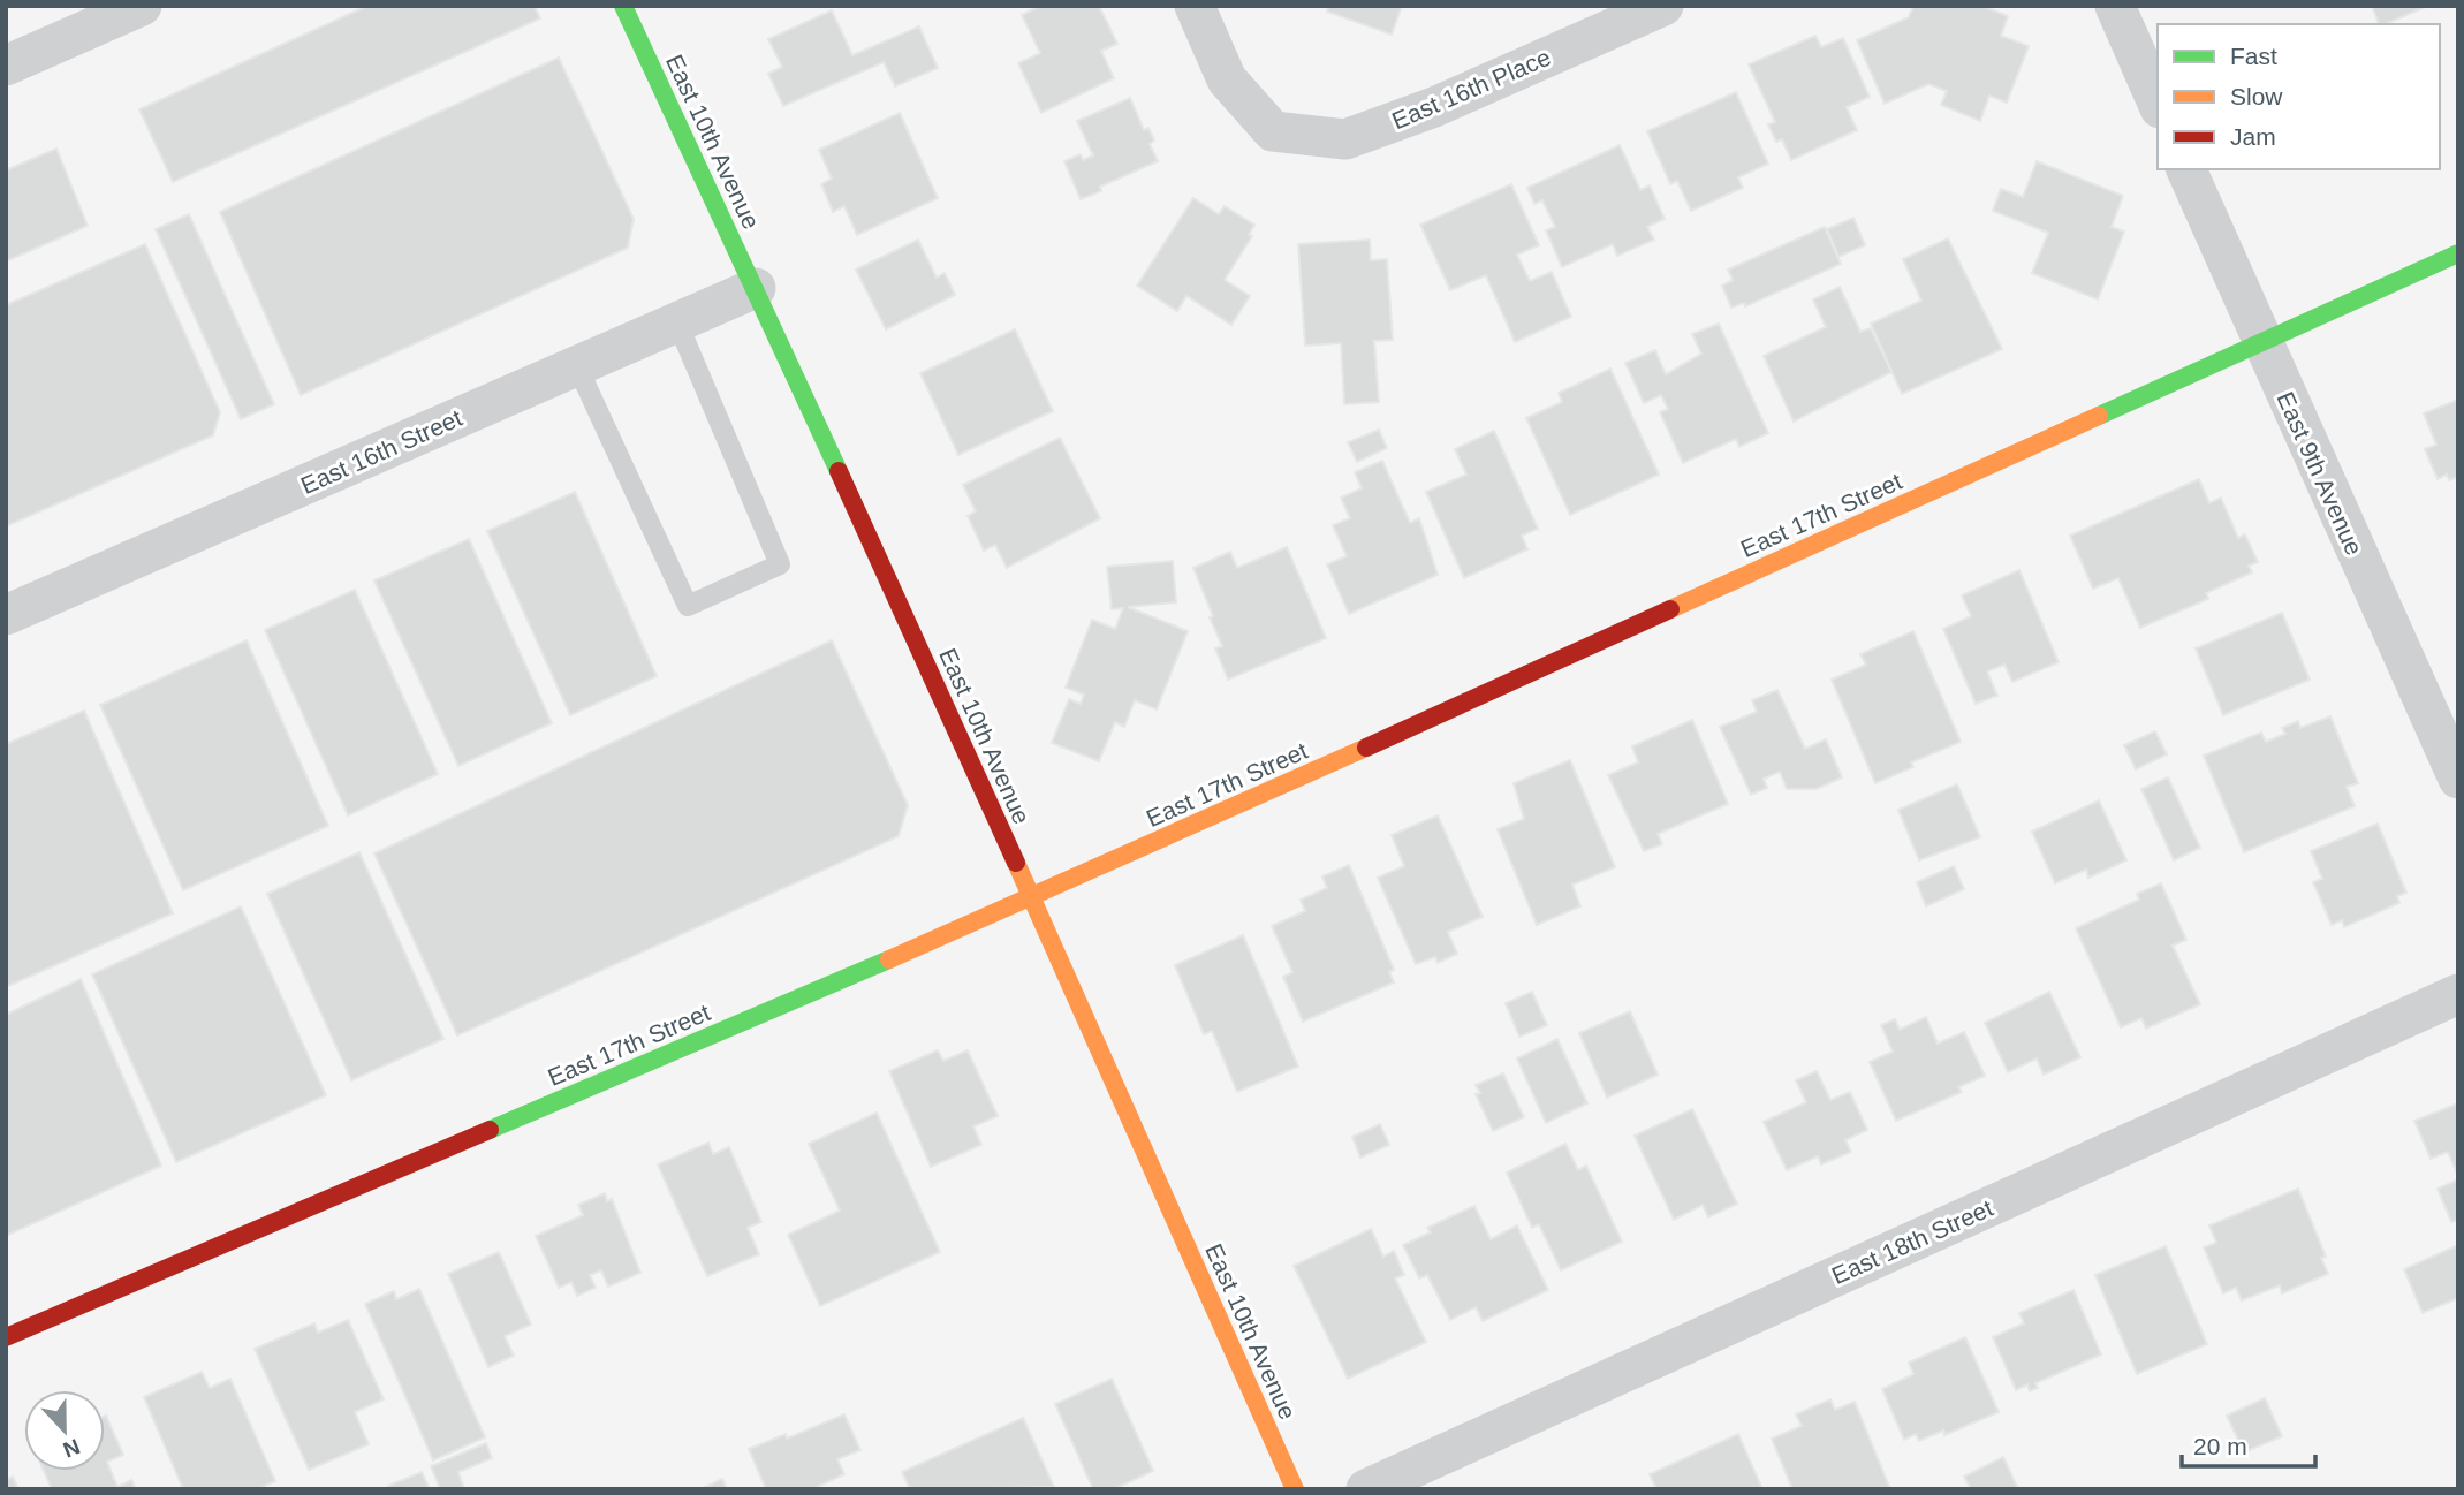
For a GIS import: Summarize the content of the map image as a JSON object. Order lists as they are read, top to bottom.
{
  "streets": {
    "street": [
      "East 16th Place",
      "East 10th Avenue",
      "East 16th Street",
      "East 9th Avenue",
      "East 17th Street",
      "East 18th Street"
    ]
  },
  "crossings": [
    ["East 10th Avenue", "East 16th Street"],
    ["East 10th Avenue", "East 17th Street"],
    ["East 9th Avenue", "East 17th Street"]
  ],
  "legend": ["Fast", "Slow", "Jam"],
  "scale_bar": "20 m",
  "north": "bottom"
}
